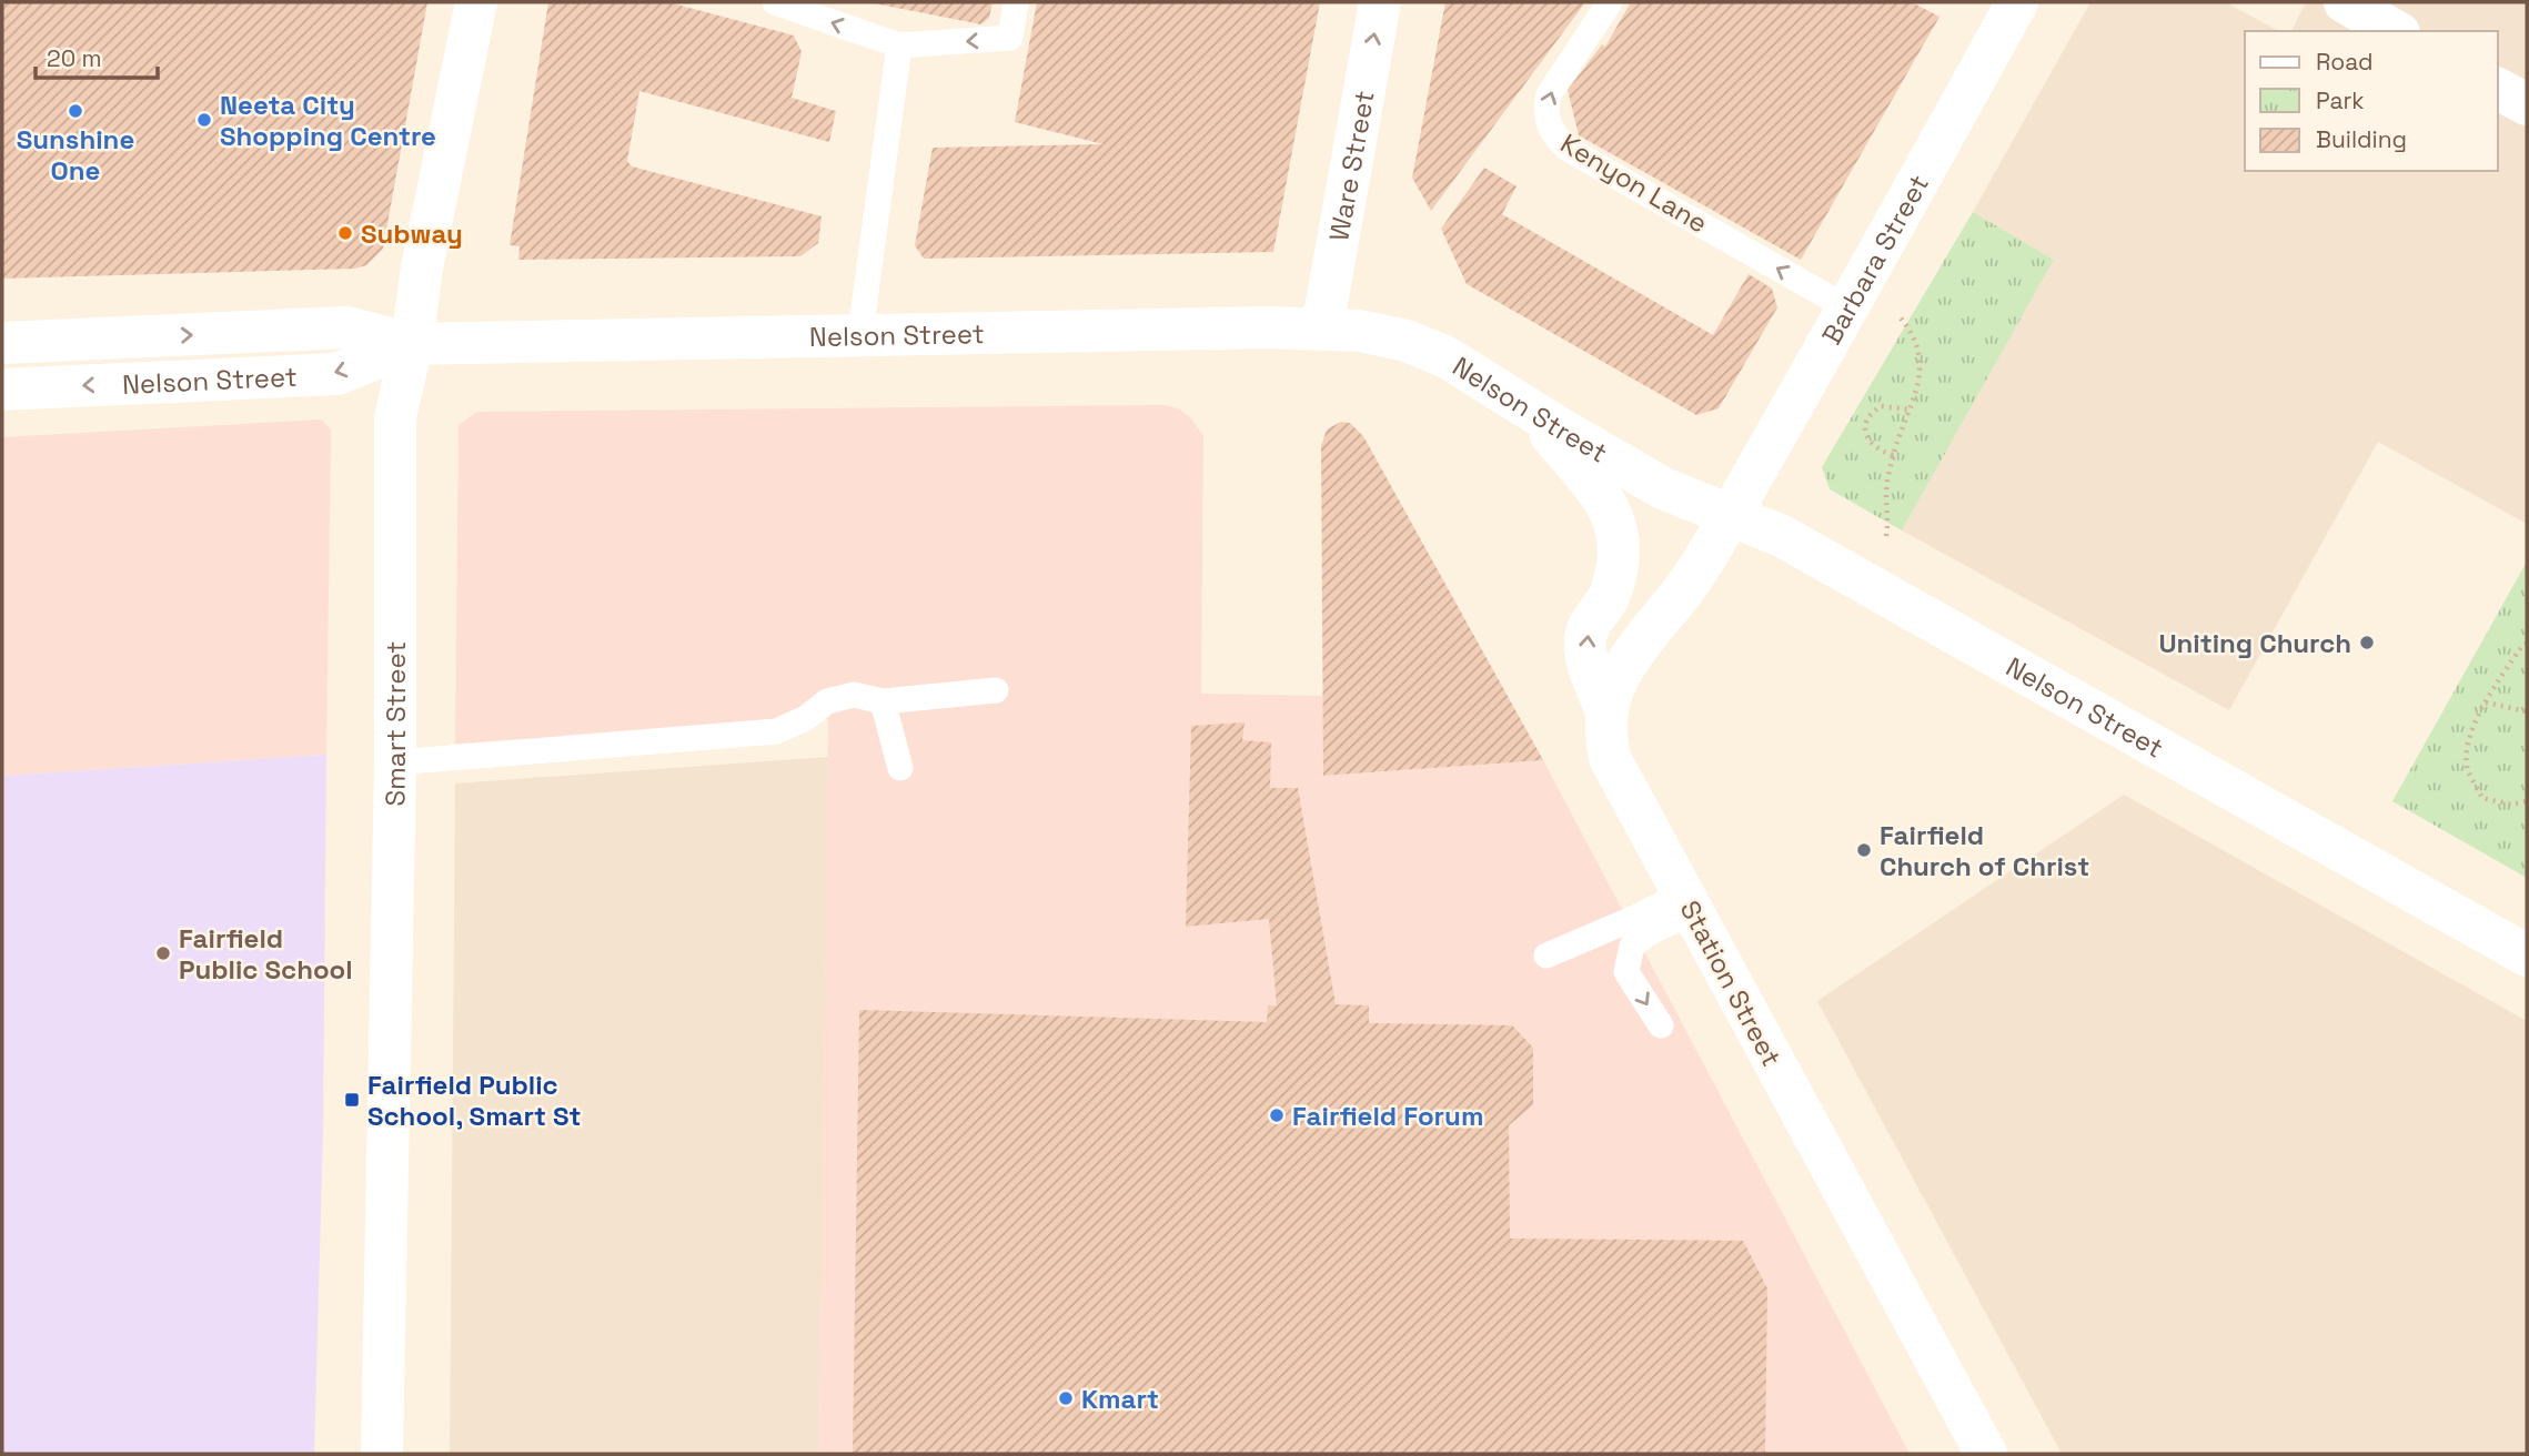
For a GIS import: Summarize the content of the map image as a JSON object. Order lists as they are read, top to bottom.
{
  "streets": {
    "street": [
      "Ware Street",
      "Barbara Street",
      "Nelson Street",
      "Smart Street",
      "Station Street"
    ],
    "lane": ["Kenyon Lane"]
  },
  "crossings": [
    ["Ware Street", "Nelson Street"],
    ["Kenyon Lane", "Barbara Street"],
    ["Barbara Street", "Nelson Street"],
    ["Barbara Street", "Station Street"],
    ["Nelson Street", "Smart Street"],
    ["Nelson Street", "Station Street"]
  ],
  "one_way": ["Ware Street"],
  "places": {
    "other": [
      "Sunshine One",
      "Neeta City Shopping Centre",
      "Subway",
      "Uniting Church",
      "Fairfield Church of Christ",
      "Fairfield Public School",
      "Fairfield Forum",
      "Kmart"
    ],
    "transit": ["Fairfield Public School, Smart St"]
  },
  "legend": ["Road", "Park", "Building"],
  "scale_bar": "20 m"
}
